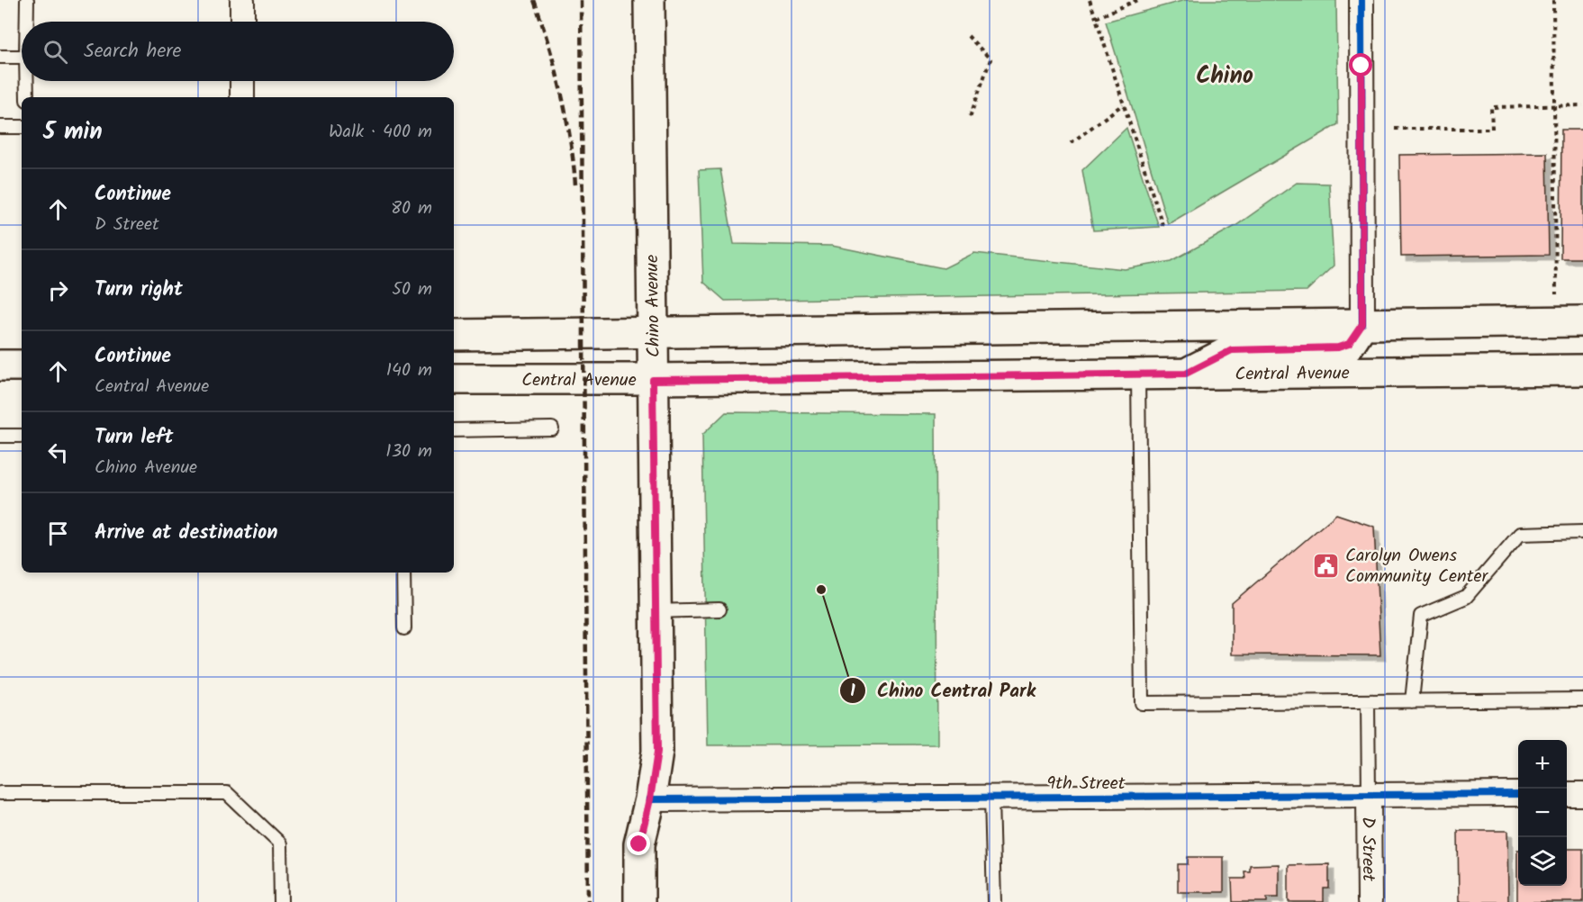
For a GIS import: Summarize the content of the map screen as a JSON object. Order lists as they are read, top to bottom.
{
  "streets": {
    "main road": ["Chino Avenue", "Central Avenue"],
    "street": ["9th Street", "D Street"]
  },
  "crossings": [
    ["Chino Avenue", "Central Avenue"],
    ["Chino Avenue", "9th Street"],
    ["9th Street", "D Street"]
  ],
  "districts": ["Chino"],
  "places": {
    "public building": ["Carolyn Owens Community Center"],
    "other": ["Chino Central Park"]
  },
  "page": {
    "search": "Search here",
    "heading": ["5 min", "Walk · 400 m"],
    "list": [
      ["Continue", "D Street", "80 m"],
      ["Turn right", "50 m"],
      ["Continue", "Central Avenue", "140 m"],
      ["Turn left", "Chino Avenue", "130 m"],
      "Arrive at destination"
    ],
    "map_buttons": ["+", "−"]
  }
}
